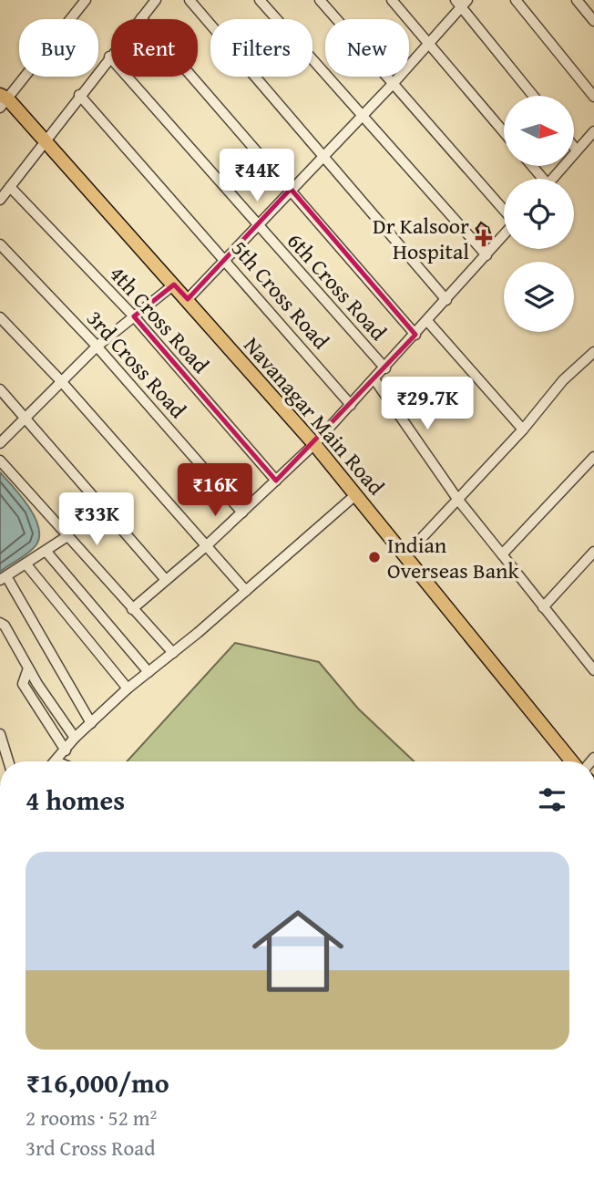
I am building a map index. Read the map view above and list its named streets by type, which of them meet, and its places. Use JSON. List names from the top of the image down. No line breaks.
{"streets":{"main road":["Navanagar Main Road"],"street":["6th Cross Road","5th Cross Road","4th Cross Road","3rd Cross Road"]},"places":{"health":["Dr Kalsoor Hospital"],"other":["Indian Overseas Bank"]},"north":"right","page":{"chip":["Buy","Rent","Filters","New"],"price":["₹44K","₹29.7K","₹16K","₹33K"],"heading":"4 homes","list":[{"name":"₹16,000/mo","note":"2 rooms · 52 m² · 3rd Cross Road"}]}}
